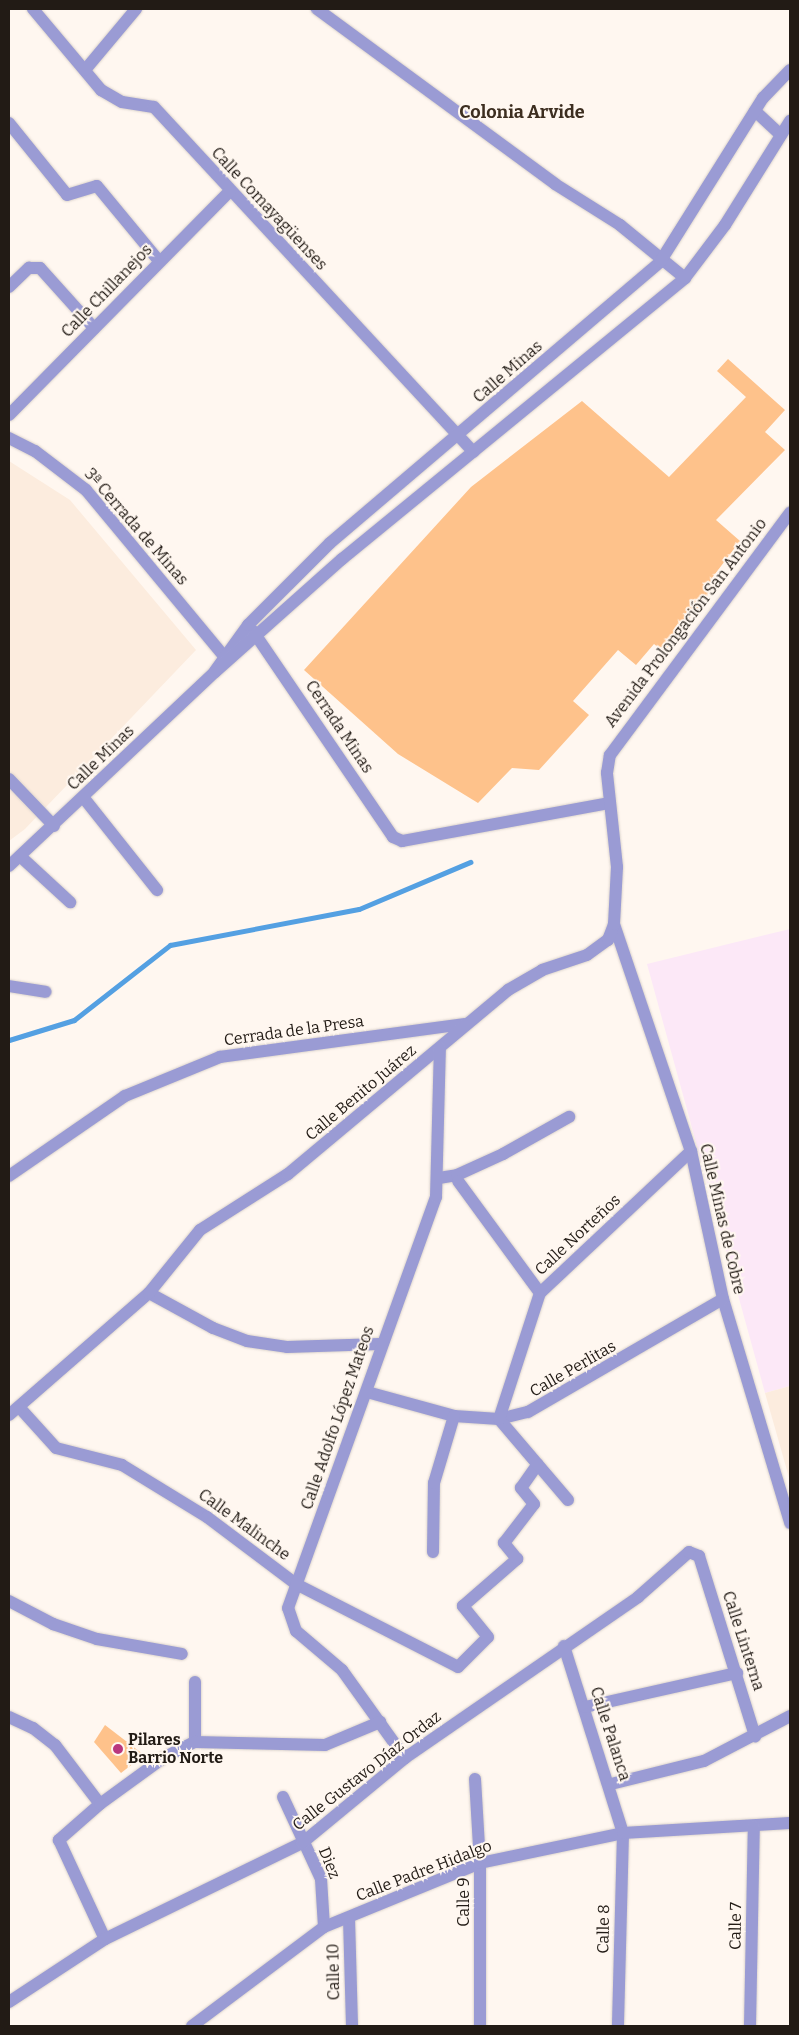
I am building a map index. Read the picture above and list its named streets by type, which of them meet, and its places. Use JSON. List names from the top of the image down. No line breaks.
{"streets":{"street":["Calle Comayagüenses","Calle Chillanejos","Calle Minas","3ª Cerrada de Minas","Avenida Prolongación San Antonio","Cerrada Minas","Cerrada de la Presa","Calle Benito Juárez","Calle Minas de Cobre","Calle Norteños","Calle Perlitas","Calle Adolfo López Mateos","Calle Malinche","Calle Linterna","Calle Palanca","Calle Gustavo Díaz Ordaz","Diez","Calle Padre Hidalgo","Calle 9","Calle 7","Calle 8","Calle 10"]},"crossings":[["Calle Comayagüenses","Calle Chillanejos"],["Calle Comayagüenses","Calle Minas"],["Calle Minas","3ª Cerrada de Minas"],["Calle Minas","Cerrada Minas"],["Avenida Prolongación San Antonio","Calle Benito Juárez"],["Cerrada Minas","Calle Benito Juárez"],["Cerrada de la Presa","Calle Benito Juárez"],["Calle Benito Juárez","Calle Minas de Cobre"],["Calle Benito Juárez","Calle Adolfo López Mateos"],["Calle Benito Juárez","Calle Malinche"],["Calle Minas de Cobre","Calle Norteños"],["Calle Minas de Cobre","Calle Perlitas"],["Calle Norteños","Calle Perlitas"],["Calle Perlitas","Calle Adolfo López Mateos"],["Calle Adolfo López Mateos","Calle Malinche"],["Calle Adolfo López Mateos","Calle Gustavo Díaz Ordaz"],["Calle Linterna","Calle Gustavo Díaz Ordaz"],["Calle Palanca","Calle Gustavo Díaz Ordaz"],["Calle Palanca","Calle Padre Hidalgo"],["Calle Palanca","Calle 8"],["Calle Gustavo Díaz Ordaz","Diez"],["Diez","Calle Padre Hidalgo"],["Calle Padre Hidalgo","Calle 9"],["Calle Padre Hidalgo","Calle 7"],["Calle Padre Hidalgo","Calle 8"],["Calle Padre Hidalgo","Calle 10"]],"districts":["Colonia Arvide"],"places":["Pilares Barrio Norte"]}
